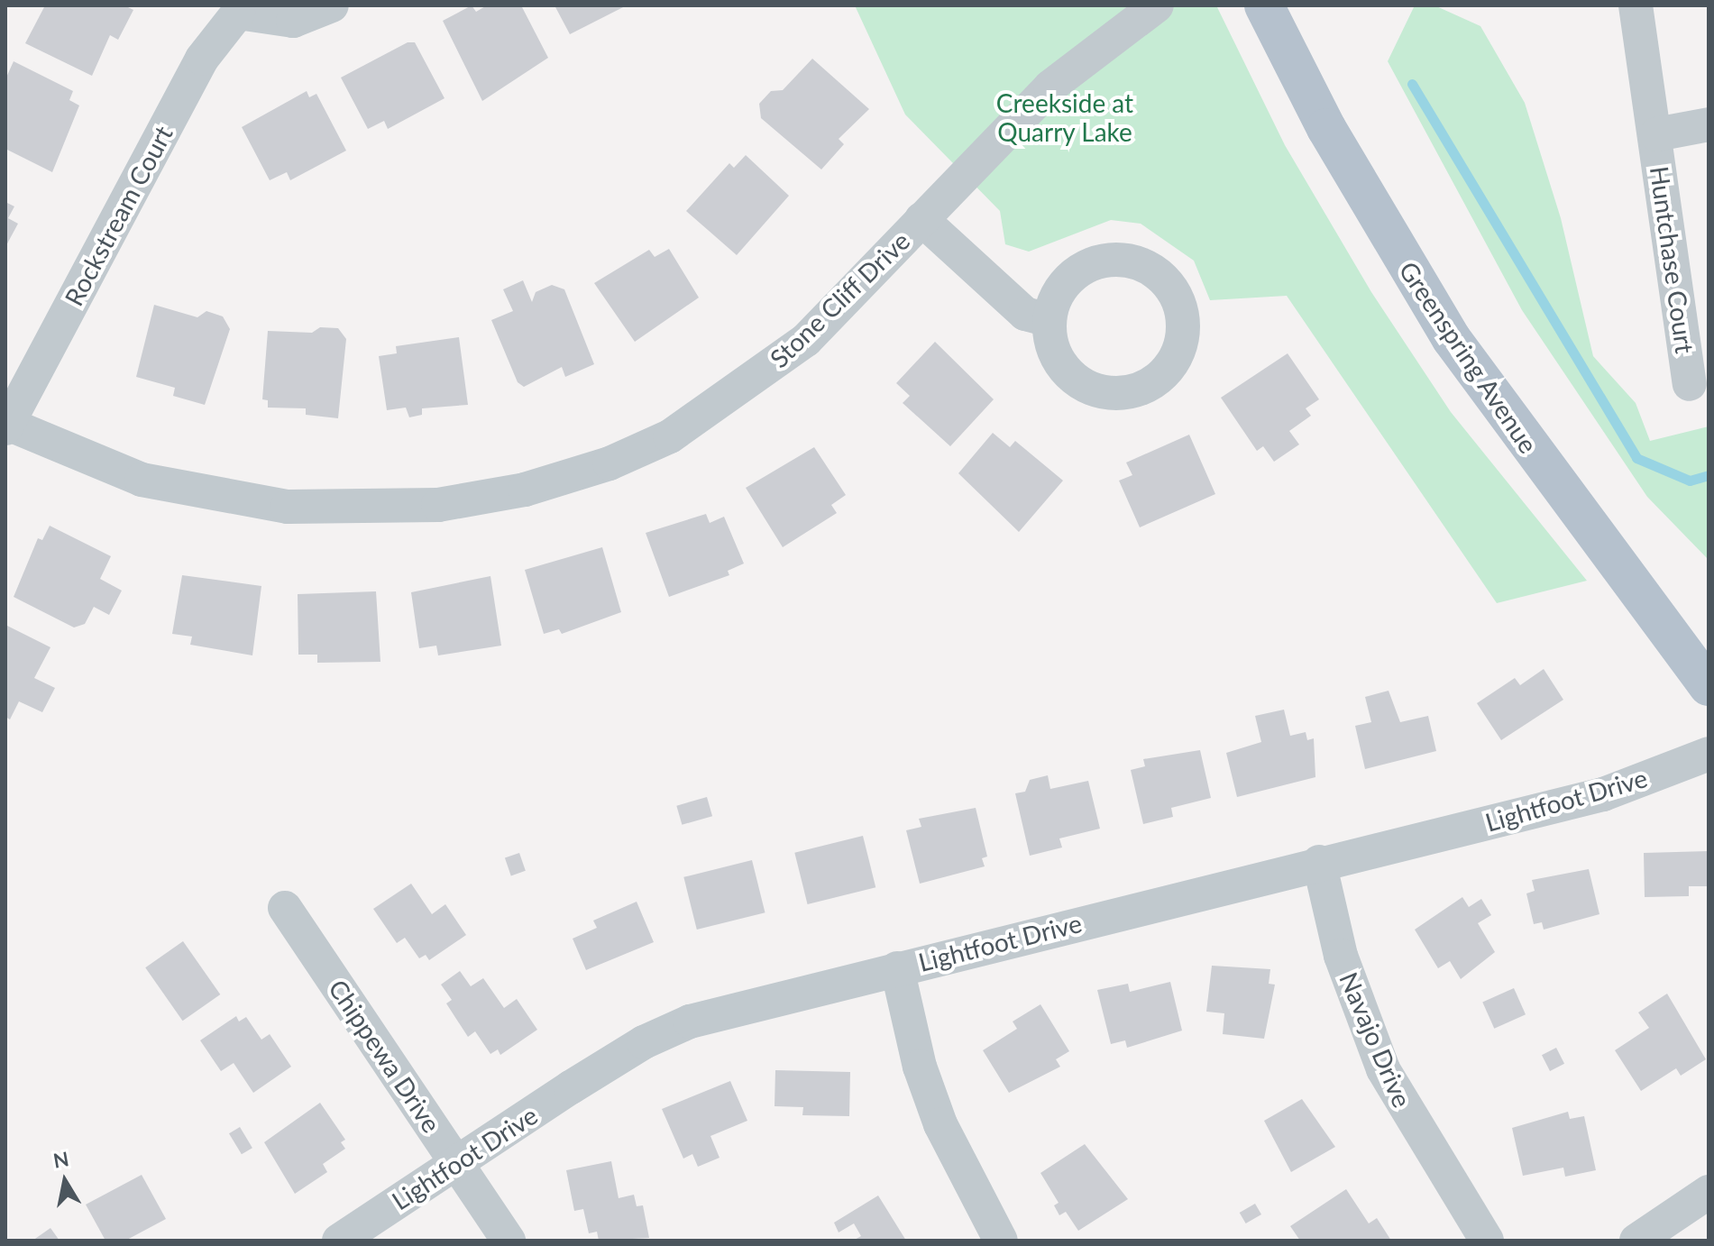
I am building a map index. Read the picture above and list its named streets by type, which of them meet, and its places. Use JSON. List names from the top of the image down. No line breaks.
{"streets":{"main road":["Greenspring Avenue"],"street":["Rockstream Court","Huntchase Court","Stone Cliff Drive","Lightfoot Drive","Navajo Drive","Chippewa Drive"]},"crossings":[["Rockstream Court","Stone Cliff Drive"],["Lightfoot Drive","Navajo Drive"],["Lightfoot Drive","Chippewa Drive"]],"parks":["Creekside at Quarry Lake"],"north":"top"}
